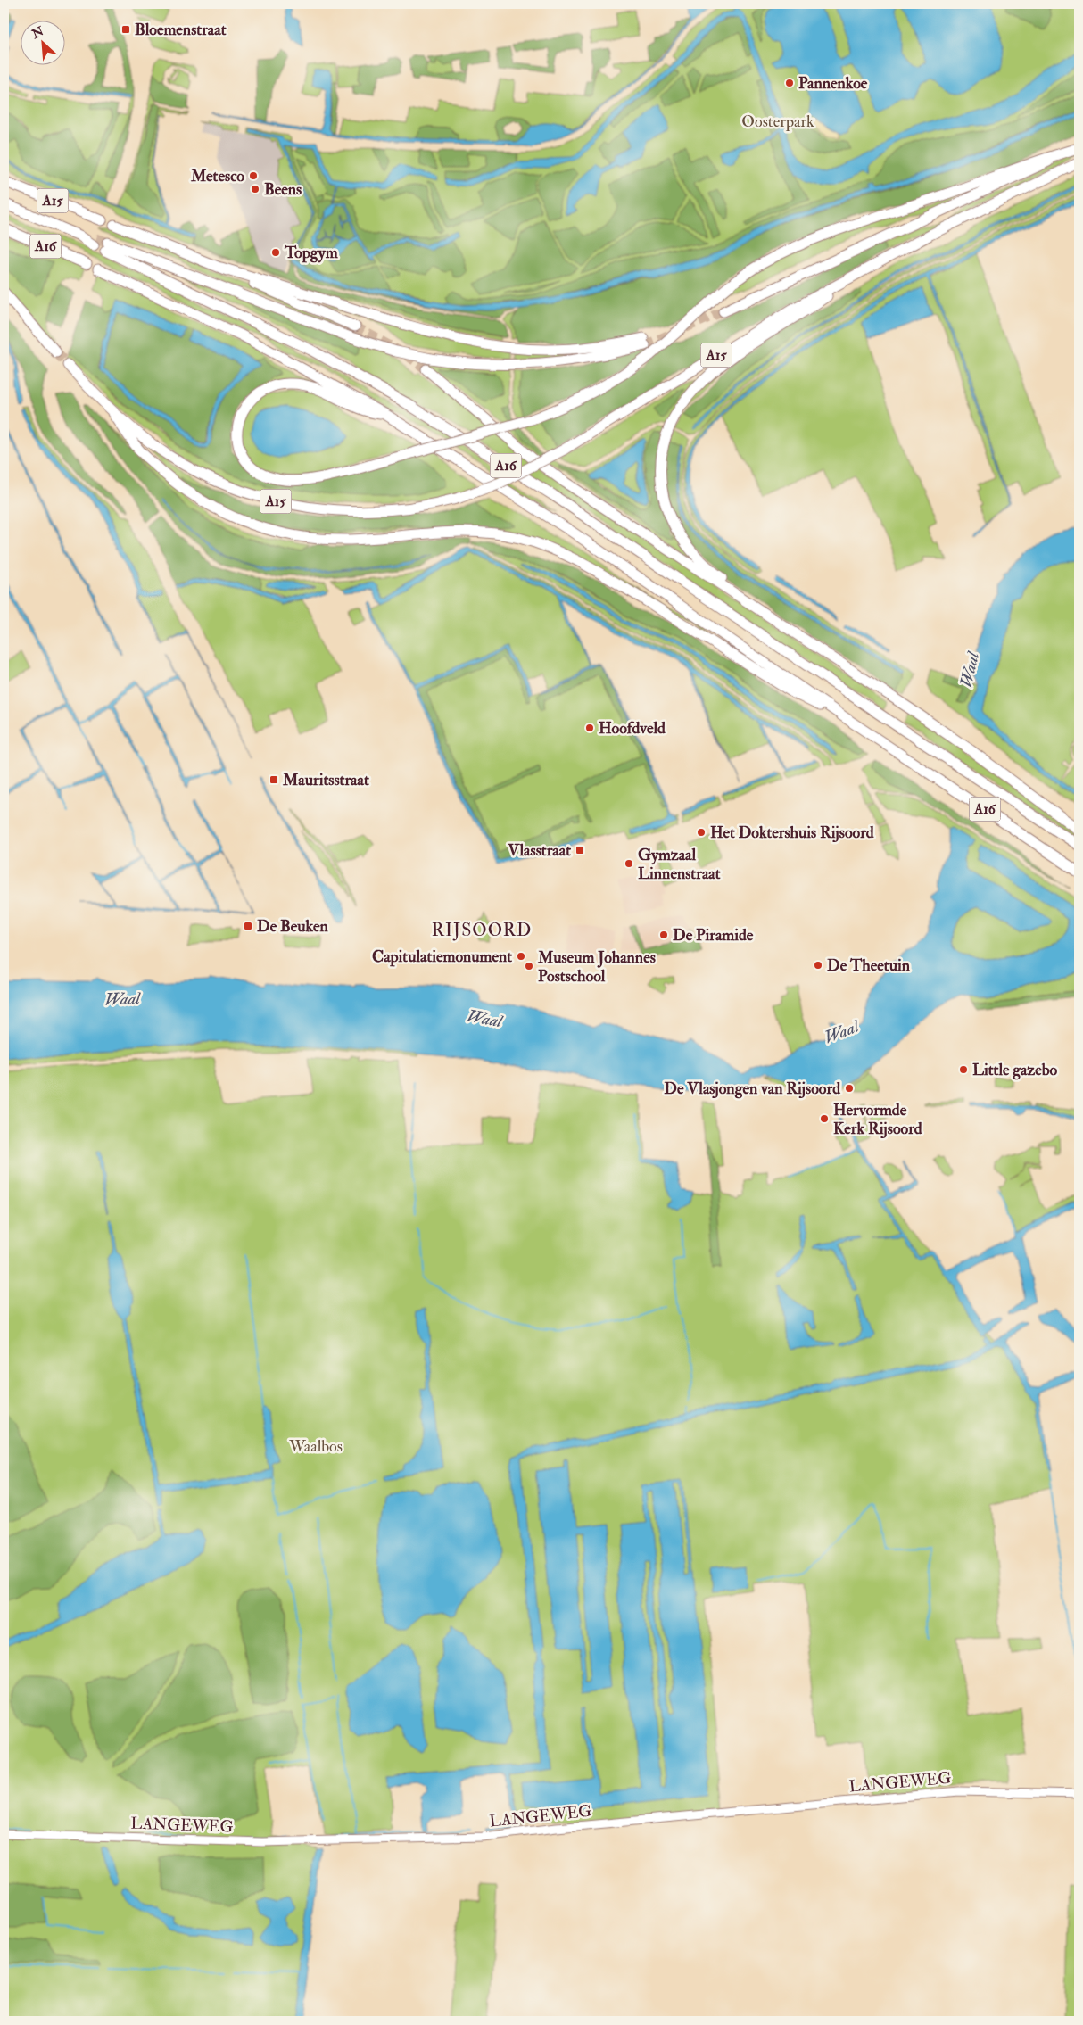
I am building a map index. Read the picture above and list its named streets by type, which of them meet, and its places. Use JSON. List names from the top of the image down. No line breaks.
{"streets":{"highway":["A15","A16"],"main road":["LANGEWEG"]},"crossings":[["A15","A16"]],"districts":["RIJSOORD"],"water":["Waal"],"parks":["Oosterpark","Waalbos"],"places":{"transit":["Bloemenstraat","Mauritsstraat","Vlasstraat","De Beuken"],"other":["Pannenkoe","Metesco","Beens","Topgym","Hoofdveld","Het Doktershuis Rijsoord","Gymzaal Linnenstraat","De Piramide","Capitulatiemonument","De Theetuin","Museum Johannes Postschool","Little gazebo","De Vlasjongen van Rijsoord","Hervormde Kerk Rijsoord"]},"north":"top left"}
